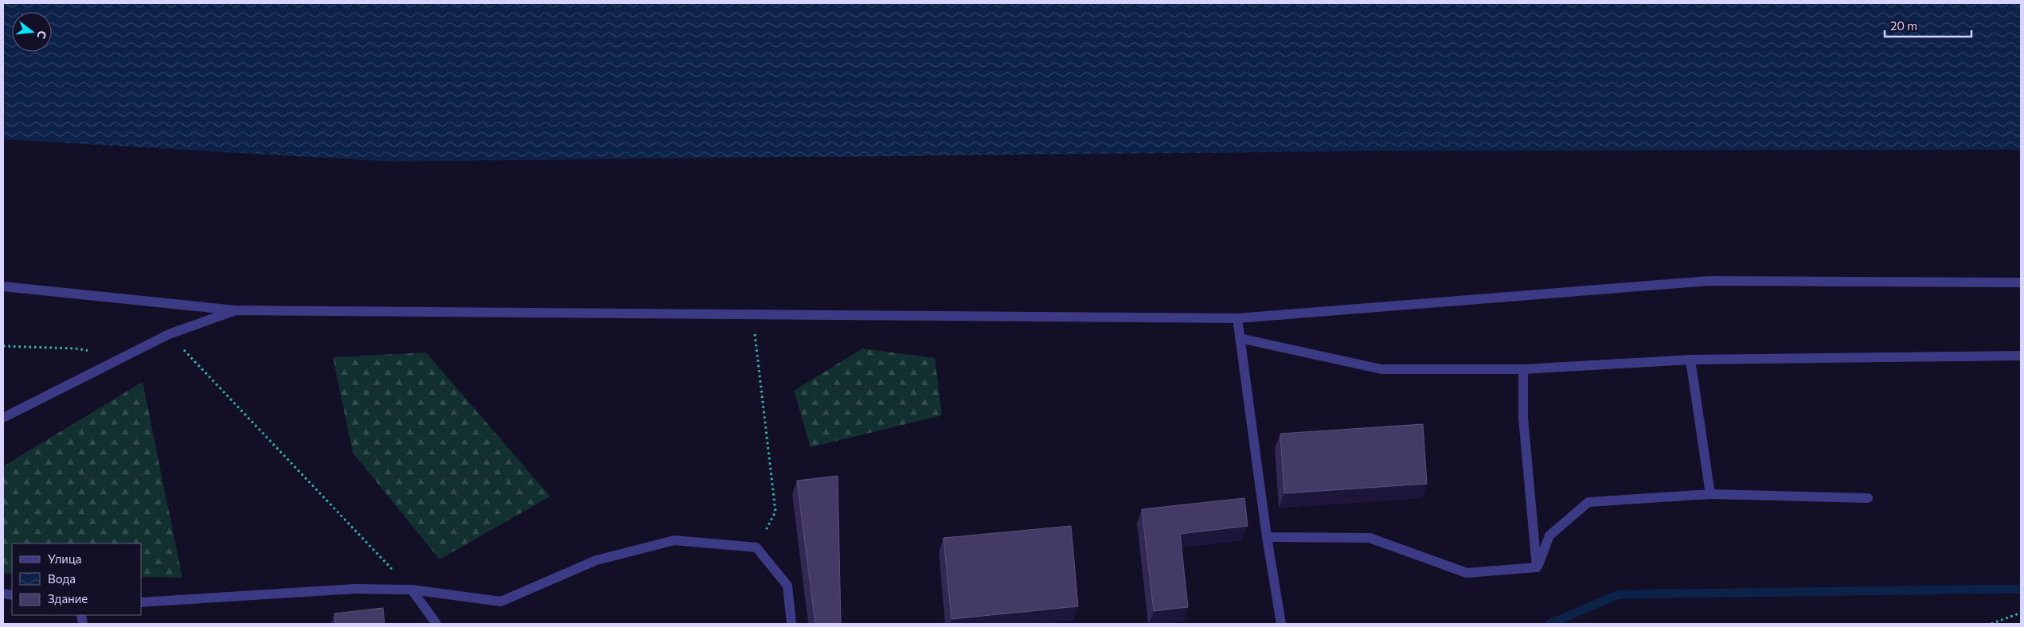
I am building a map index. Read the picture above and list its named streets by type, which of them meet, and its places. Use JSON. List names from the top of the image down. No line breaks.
{"legend":["Улица","Вода","Здание"],"scale_bar":"20 m","north":"right"}
